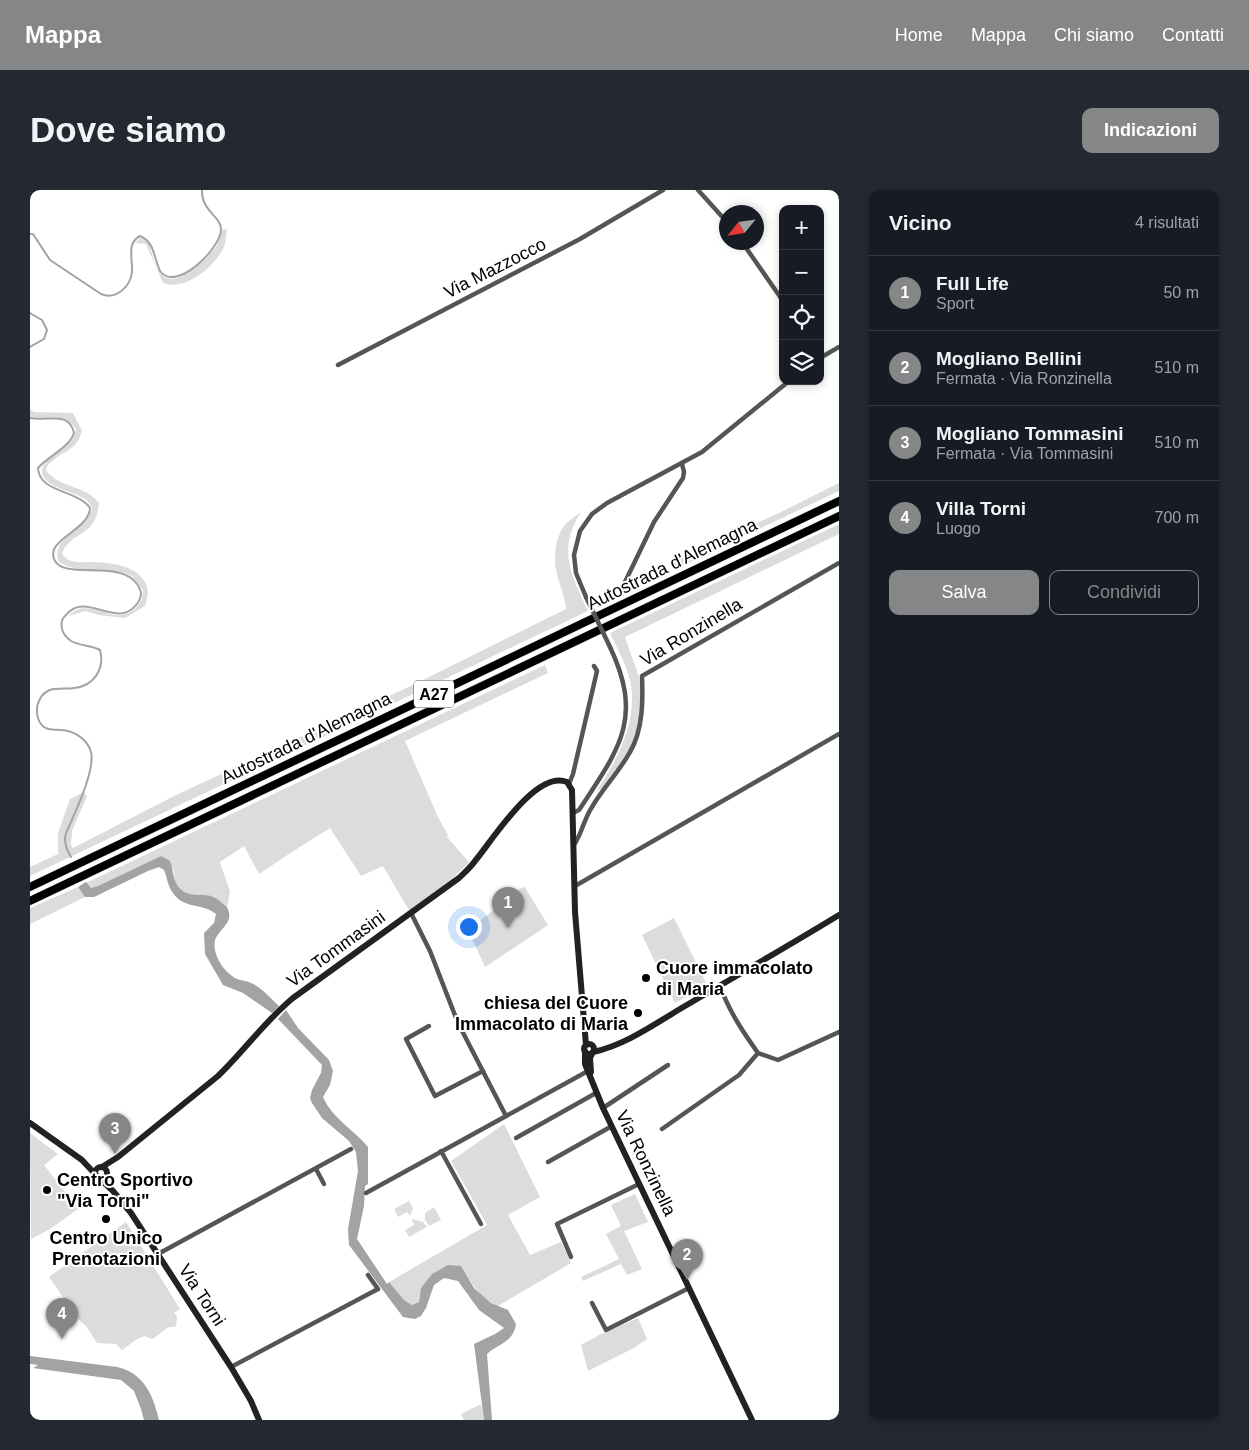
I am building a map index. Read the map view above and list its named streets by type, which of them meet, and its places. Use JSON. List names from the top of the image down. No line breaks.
{"streets":{"highway":["Autostrada d'Alemagna","A27"],"street":["Via Mazzocco","Via Ronzinella","Via Tommasini","Via Torni"]},"crossings":[["Via Ronzinella","Via Tommasini"],["Via Tommasini","Via Torni"]],"places":["Cuore immacolato di Maria","chiesa del Cuore Immacolato di Maria","Centro Sportivo \"Via Torni\"","Centro Unico Prenotazioni"],"north":"bottom left","page":{"header":"Mappa","nav":["Home","Mappa","Chi siamo","Contatti"],"buttons":["Indicazioni",["Salva","Condividi"]],"title":"Dove siamo","heading":["Vicino","4 risultati"],"map_buttons":["+","−"],"list":[{"mark":"1","name":"Full Life","note":"Sport","value":"50 m"},{"mark":"2","name":"Mogliano Bellini","note":"Fermata · Via Ronzinella","value":"510 m"},{"mark":"3","name":"Mogliano Tommasini","note":"Fermata · Via Tommasini","value":"510 m"},{"mark":"4","name":"Villa Torni","note":"Luogo","value":"700 m"}],"pins":["1","3","2","4"]}}
